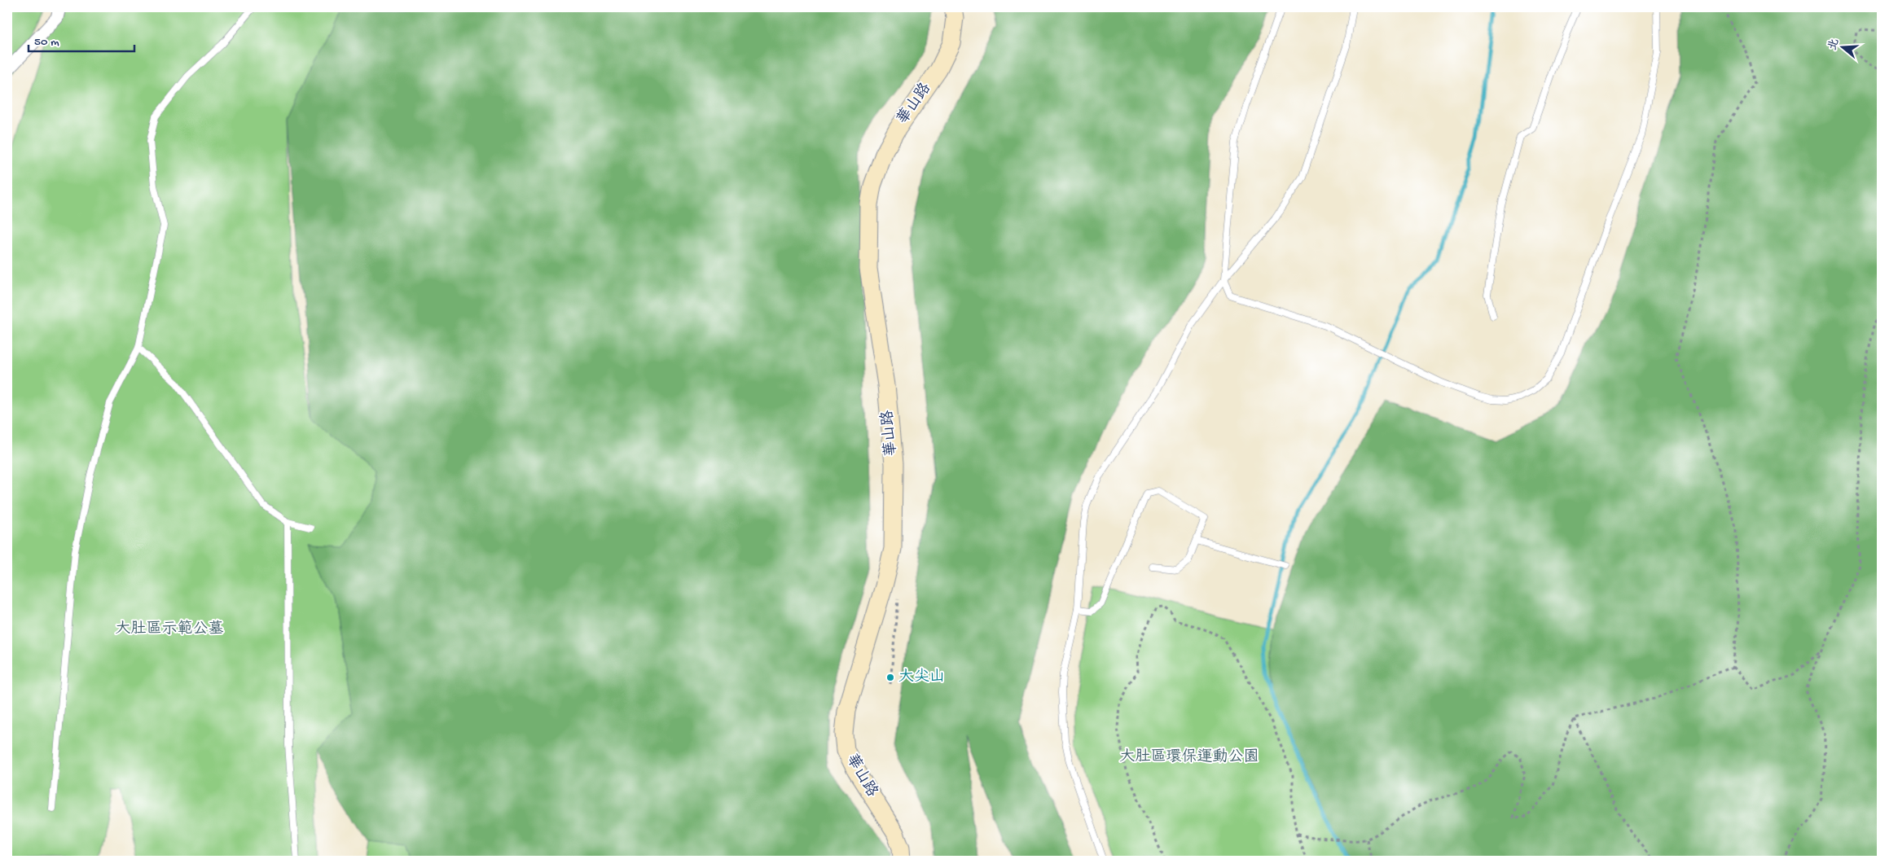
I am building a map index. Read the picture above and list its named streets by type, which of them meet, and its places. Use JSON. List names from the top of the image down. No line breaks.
{"streets":{"street":["華山路"]},"parks":["大肚區示範公墓","大肚區環保運動公園"],"places":["大尖山"],"scale_bar":"50 m","north":"left"}
